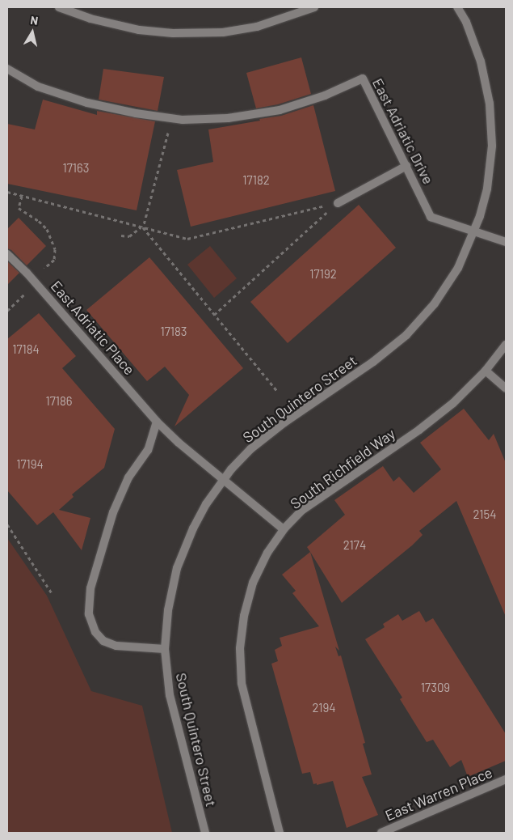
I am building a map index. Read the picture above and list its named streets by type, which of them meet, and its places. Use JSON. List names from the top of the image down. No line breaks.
{"streets":{"street":["East Adriatic Drive","East Adriatic Place","South Quintero Street","South Richfield Way","East Warren Place"]},"crossings":[["East Adriatic Drive","South Quintero Street"],["East Adriatic Place","South Quintero Street"],["East Adriatic Place","South Richfield Way"]],"house_numbers":["17163","17182","17192","17183","17184","17186","17194","2154","2174","17309","2194"],"north":"top"}
